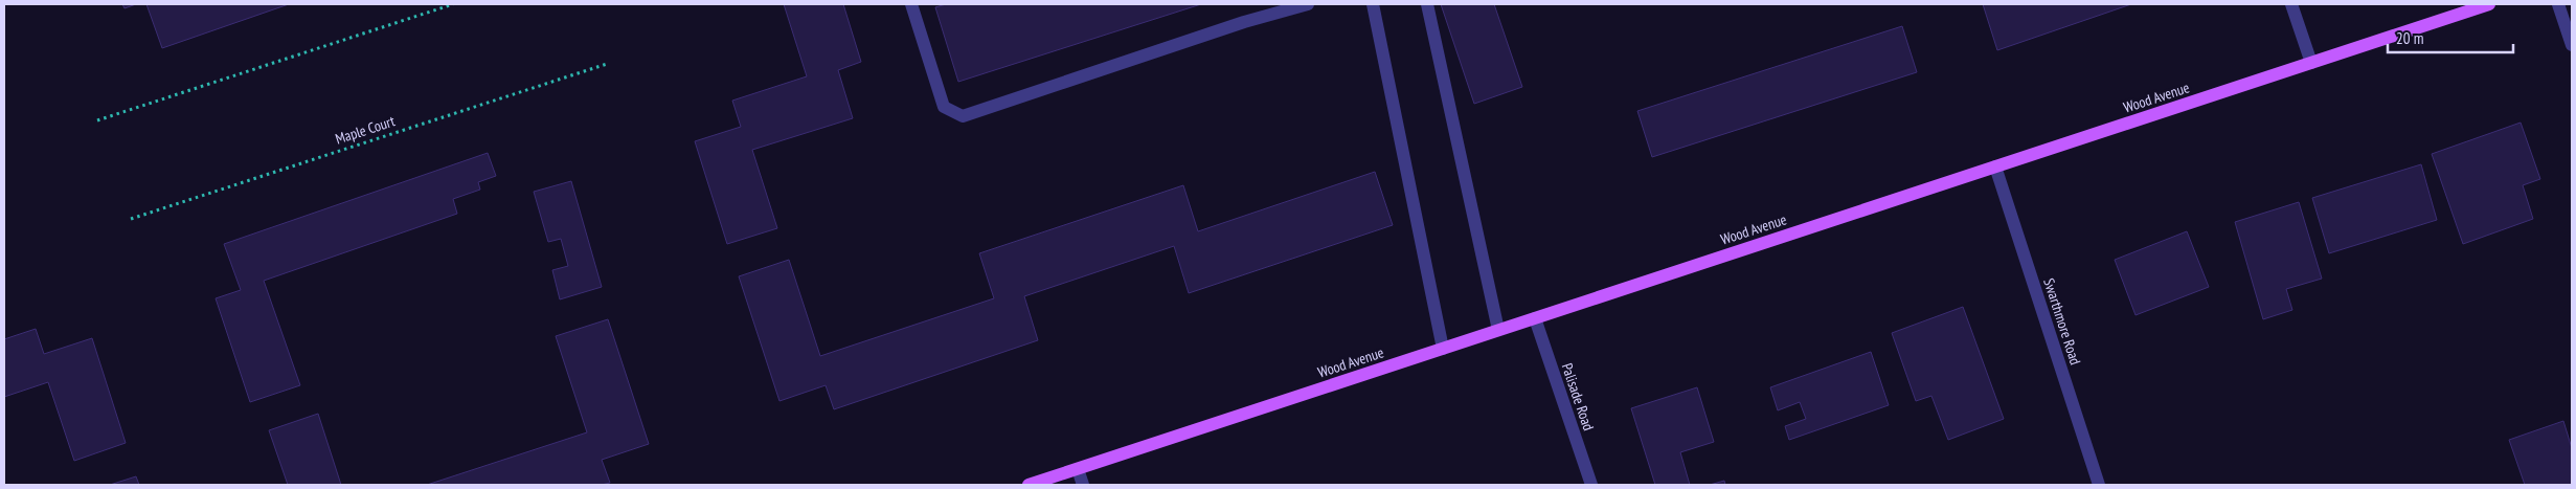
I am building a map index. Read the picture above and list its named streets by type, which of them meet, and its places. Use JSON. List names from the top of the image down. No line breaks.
{"streets":{"main road":["Wood Avenue"],"street":["Swarthmore Road","Palisade Road"],"path":["Maple Court"]},"crossings":[["Wood Avenue","Swarthmore Road"],["Wood Avenue","Palisade Road"]],"scale_bar":"20 m"}
